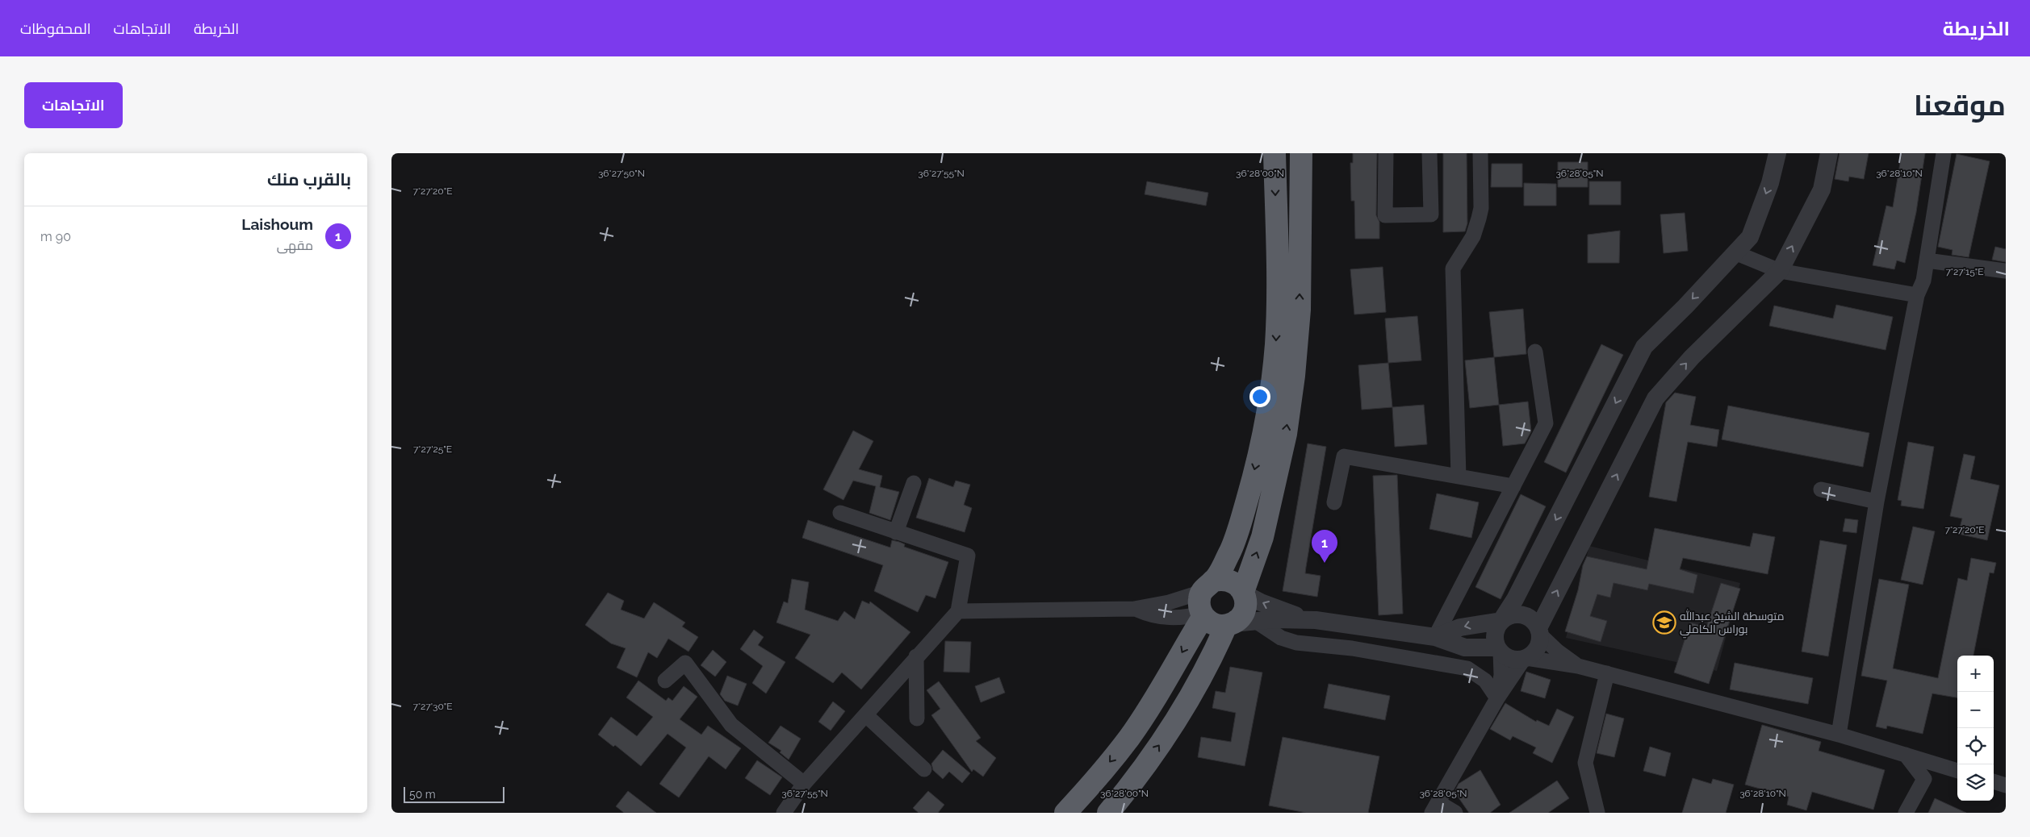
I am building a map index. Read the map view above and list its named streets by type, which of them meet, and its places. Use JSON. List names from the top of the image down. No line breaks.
{"places":{"school or university":["متوسطة الشيخ عبدالله بوراس الكاملي"]},"scale_bar":"50 m","page":{"header":"الخريطة","nav":["الخريطة","الاتجاهات","المحفوظات"],"title":"موقعنا","buttons":"الاتجاهات","heading":"بالقرب منك","list":[{"mark":"1","name":"Laishoum","note":"مقهى","value":"90 m"}],"pins":"1","map_buttons":["+","−"],"scale":"50 m"},"coordinates":["36°27'50\"N","36°27'55\"N","36°28'00\"N","36°28'05\"N","36°28'10\"N","7°27'20\"E","7°27'15\"E","7°27'25\"E","7°27'30\"E"]}
